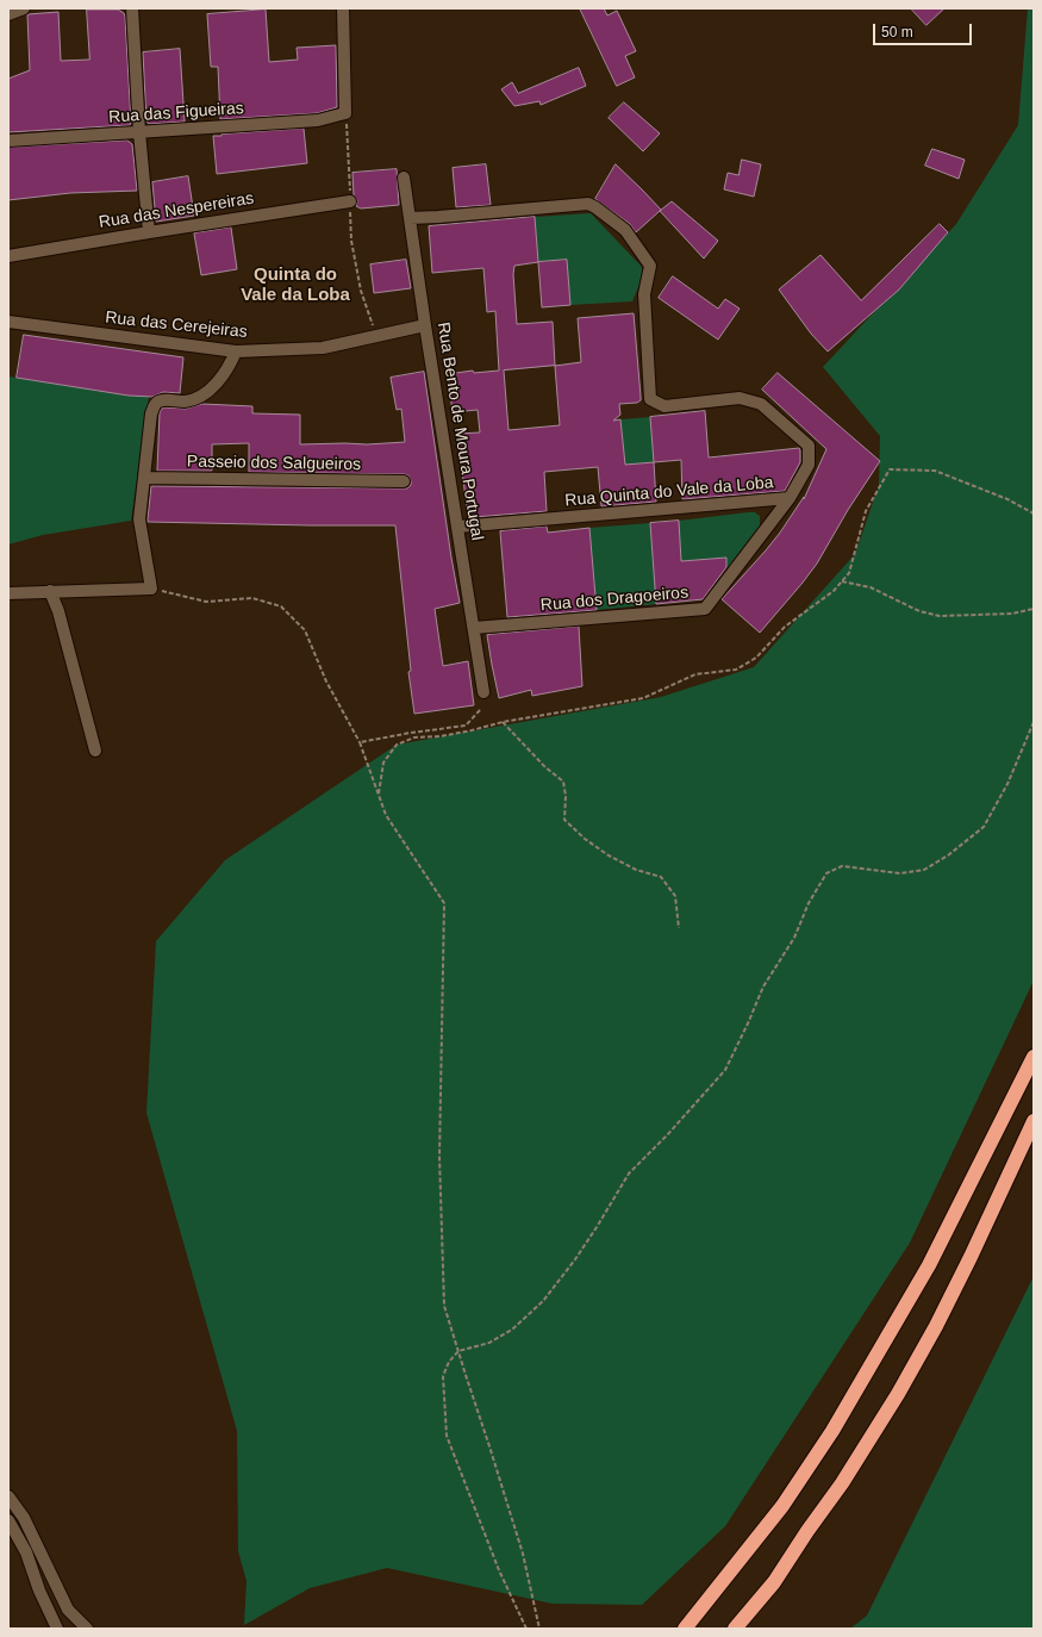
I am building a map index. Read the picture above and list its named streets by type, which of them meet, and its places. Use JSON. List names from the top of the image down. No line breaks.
{"streets":{"street":["Rua das Figueiras","Rua das Nespereiras","Rua das Cerejeiras","Rua Bento de Moura Portugal","Passeio dos Salgueiros","Rua Quinta do Vale da Loba","Rua dos Dragoeiros"]},"crossings":[["Rua das Cerejeiras","Rua Bento de Moura Portugal"],["Rua Bento de Moura Portugal","Rua Quinta do Vale da Loba"],["Rua Bento de Moura Portugal","Rua dos Dragoeiros"],["Rua Quinta do Vale da Loba","Rua dos Dragoeiros"]],"districts":["Quinta do Vale da Loba"],"scale_bar":"50 m"}
